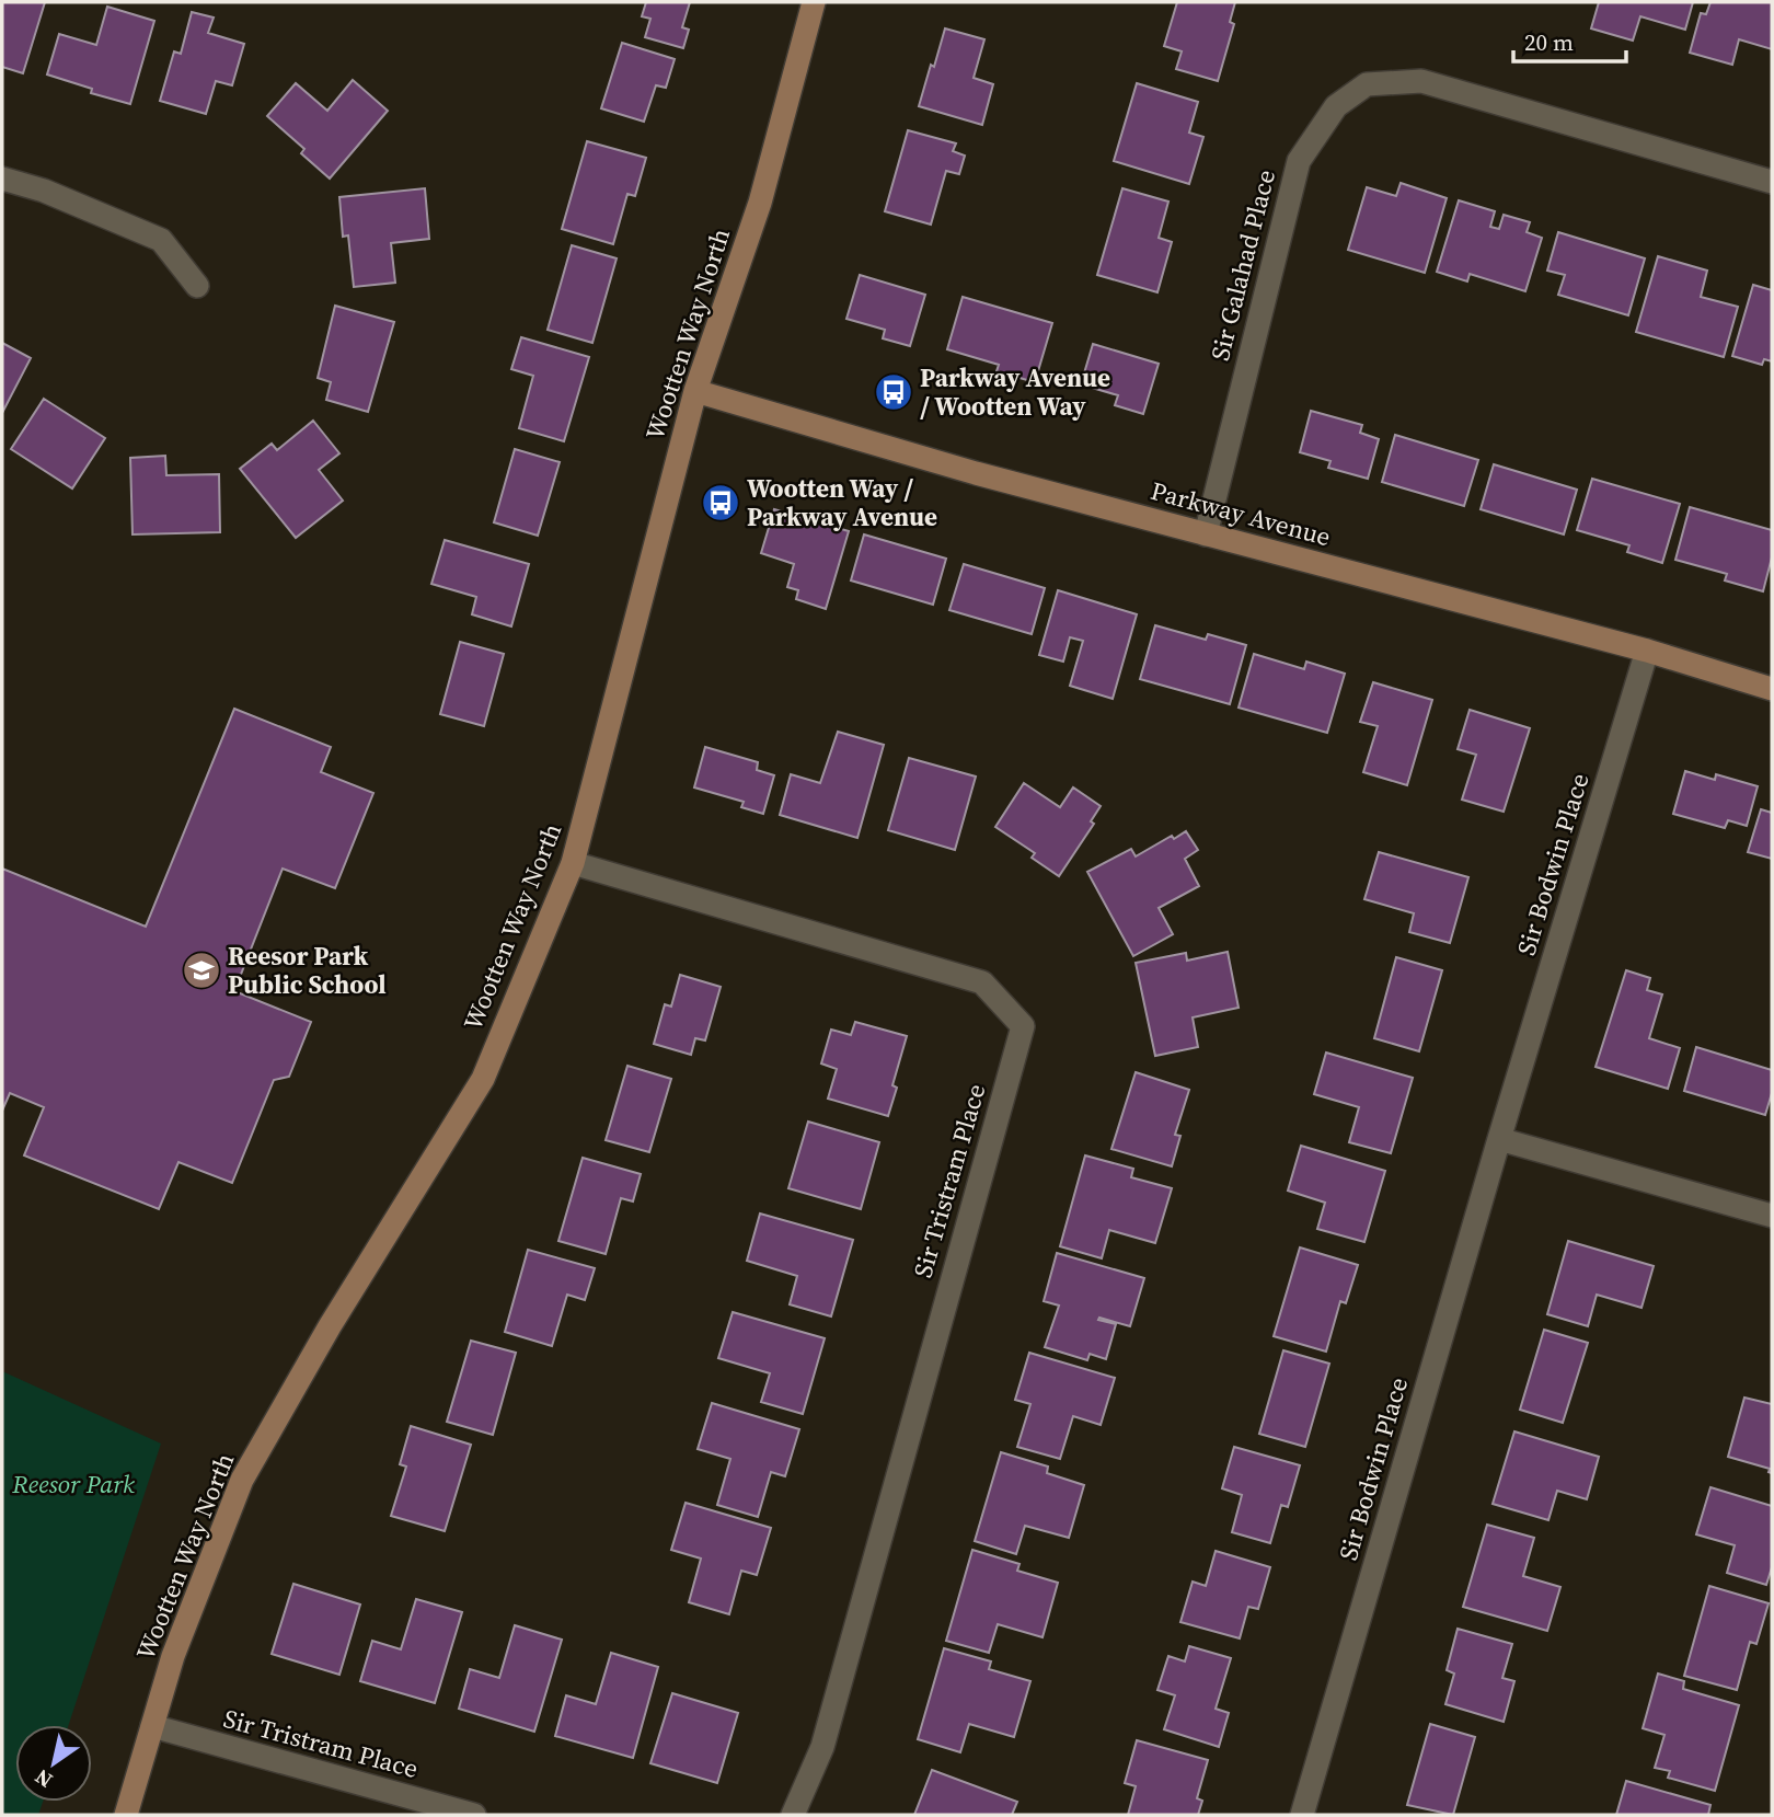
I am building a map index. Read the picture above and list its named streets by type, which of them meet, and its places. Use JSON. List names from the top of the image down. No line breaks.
{"streets":{"street":["Sir Galahad Place","Wootten Way North","Parkway Avenue","Sir Bodwin Place","Sir Tristram Place"]},"crossings":[["Sir Galahad Place","Parkway Avenue"],["Wootten Way North","Parkway Avenue"],["Wootten Way North","Sir Tristram Place"],["Parkway Avenue","Sir Bodwin Place"]],"parks":["Reesor Park"],"places":{"bus stop":["Parkway Avenue / Wootten Way","Wootten Way / Parkway Avenue"],"school or university":["Reesor Park Public School"]},"scale_bar":"20 m","north":"bottom left"}
